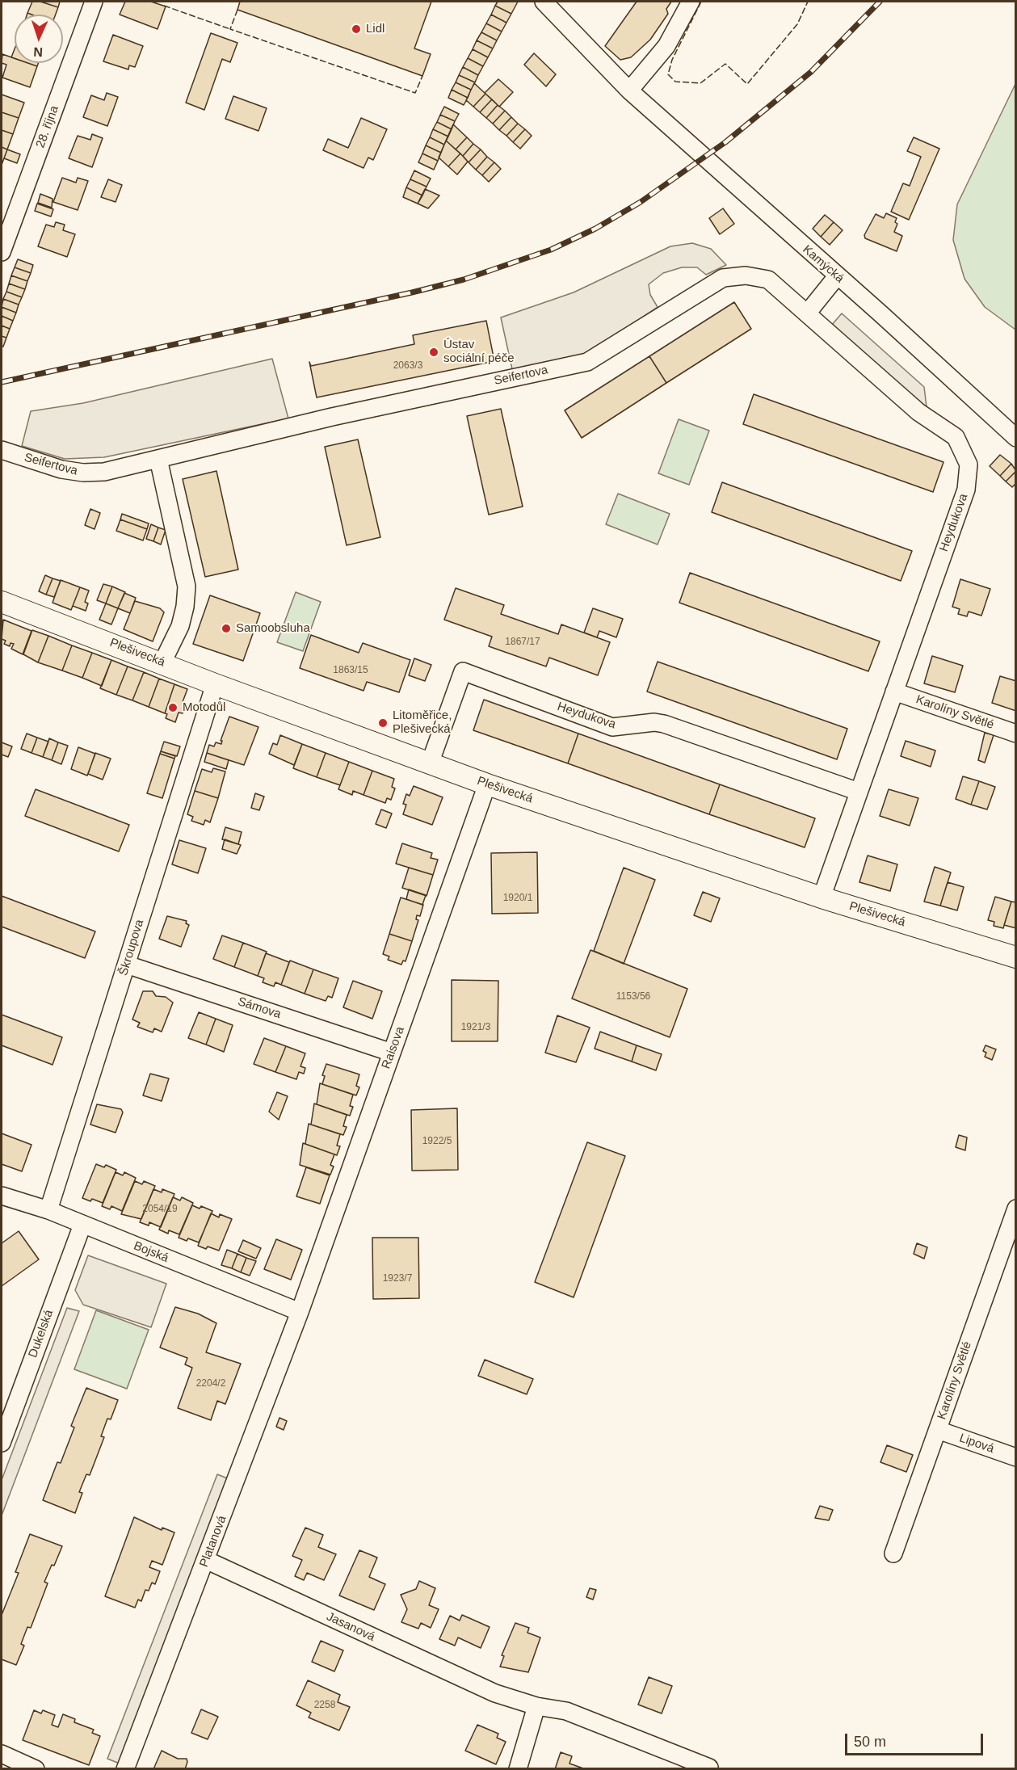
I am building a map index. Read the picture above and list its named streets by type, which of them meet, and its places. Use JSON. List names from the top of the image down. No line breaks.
{"streets":{"street":["28. října","Kamýcká","Seifertova","Heydukova","Plešivecká","Karolíny Světlé","Škroupova","Sámova","Raisova","Bojská","Dukelská","Lipová","Platanová","Jasanová"]},"crossings":[["Seifertova","Heydukova"],["Heydukova","Plešivecká"],["Heydukova","Karolíny Světlé"],["Plešivecká","Škroupova"],["Plešivecká","Raisova"],["Karolíny Světlé","Lipová"],["Škroupova","Sámova"],["Škroupova","Bojská"],["Sámova","Raisova"],["Raisova","Bojská"],["Raisova","Platanová"],["Bojská","Dukelská"],["Bojská","Platanová"],["Platanová","Jasanová"]],"places":["Lidl","Ústav sociální péče","Samoobsluha","Motodůl","Litoměřice, Plešivecká"],"house_numbers":["2063/3","1867/17","1863/15","1920/1","1153/56","1921/3","1922/5","2054/19","1923/7","2204/2","2258"],"scale_bar":"50 m","north":"bottom"}
